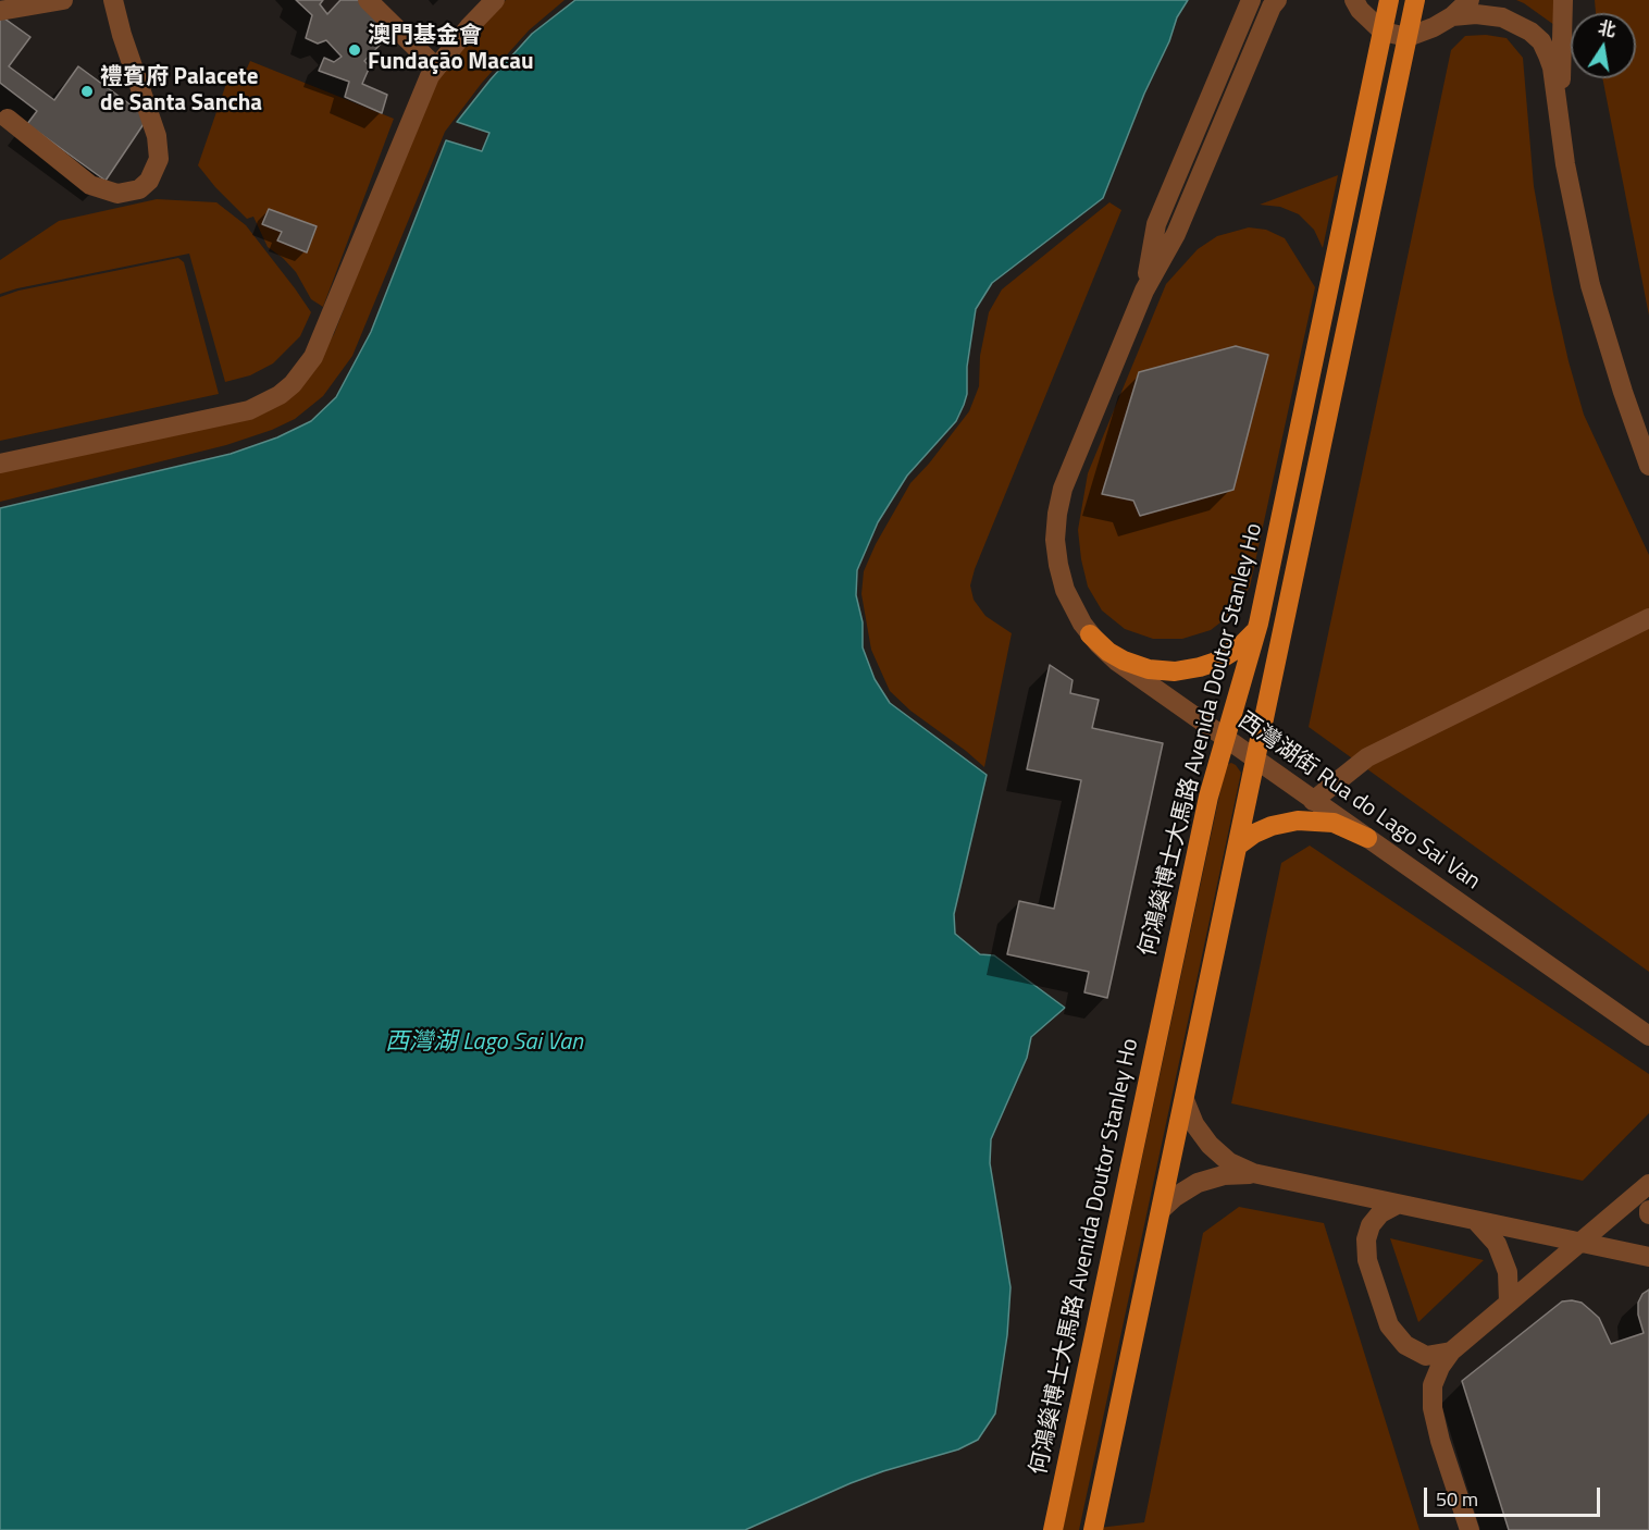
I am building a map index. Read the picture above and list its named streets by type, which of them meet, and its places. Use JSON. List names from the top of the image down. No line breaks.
{"streets":{"main road":["何鴻燊博士大馬路 Avenida Doutor Stanley Ho"],"street":["西灣湖街 Rua do Lago Sai Van"]},"crossings":[["何鴻燊博士大馬路 Avenida Doutor Stanley Ho","西灣湖街 Rua do Lago Sai Van"]],"water":["西灣湖 Lago Sai Van"],"places":["澳門基金會 Fundação Macau","禮賓府 Palacete de Santa Sancha"],"scale_bar":"50 m","north":"top"}
